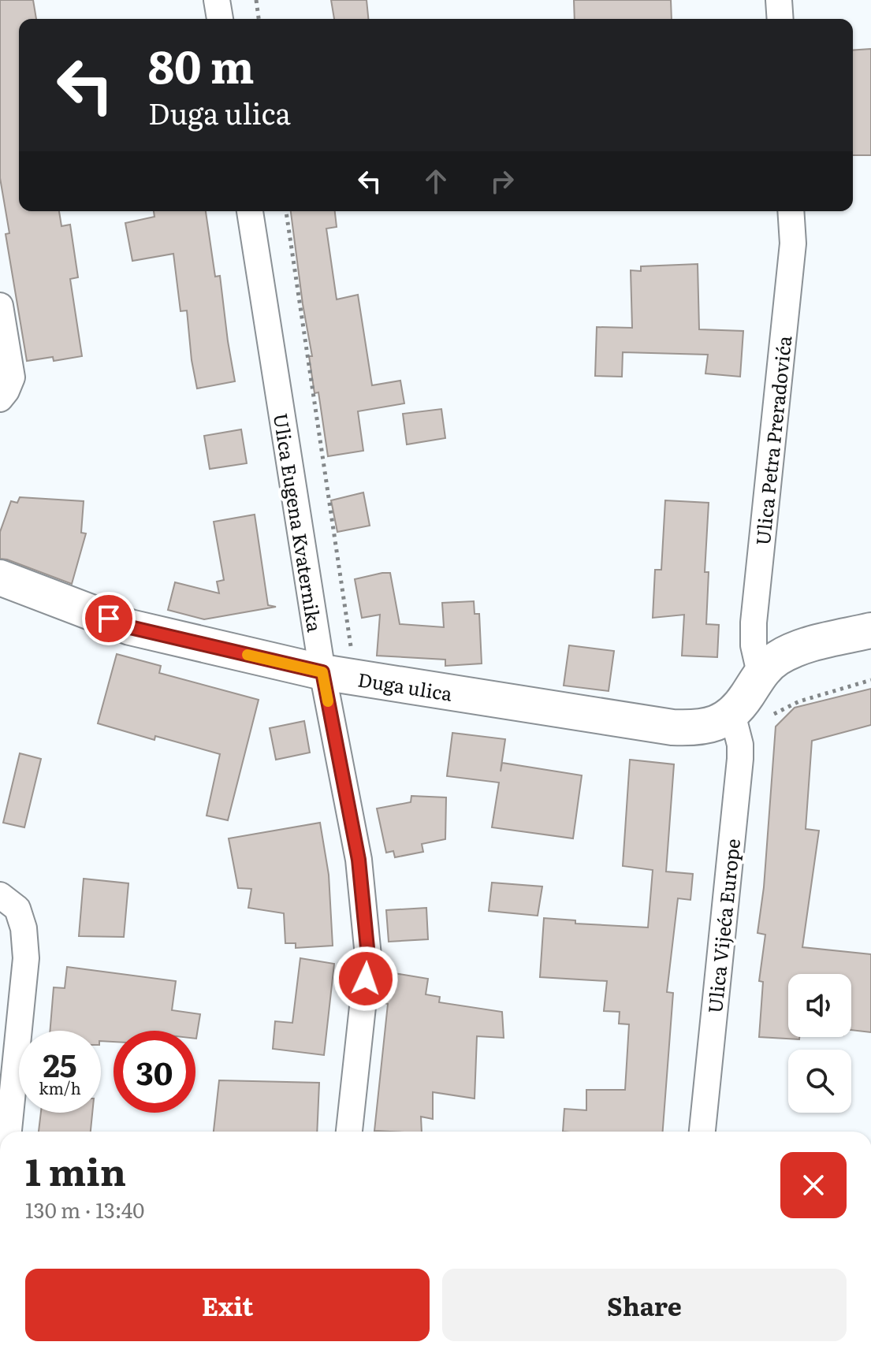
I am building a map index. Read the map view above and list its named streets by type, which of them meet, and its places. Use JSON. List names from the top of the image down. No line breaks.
{"streets":{"main road":["Duga ulica"],"street":["Ulica Petra Preradovića","Ulica Eugena Kvaternika","Ulica Vijeća Europe"]},"crossings":[["Ulica Petra Preradovića","Duga ulica"],["Ulica Eugena Kvaternika","Duga ulica"],["Duga ulica","Ulica Vijeća Europe"]],"page":{"turn":["80 m","Duga ulica"],"speed":"25 km/h","limit":"30","heading":["1 min","130 m · 13:40"],"buttons":["Exit","Share"]}}
